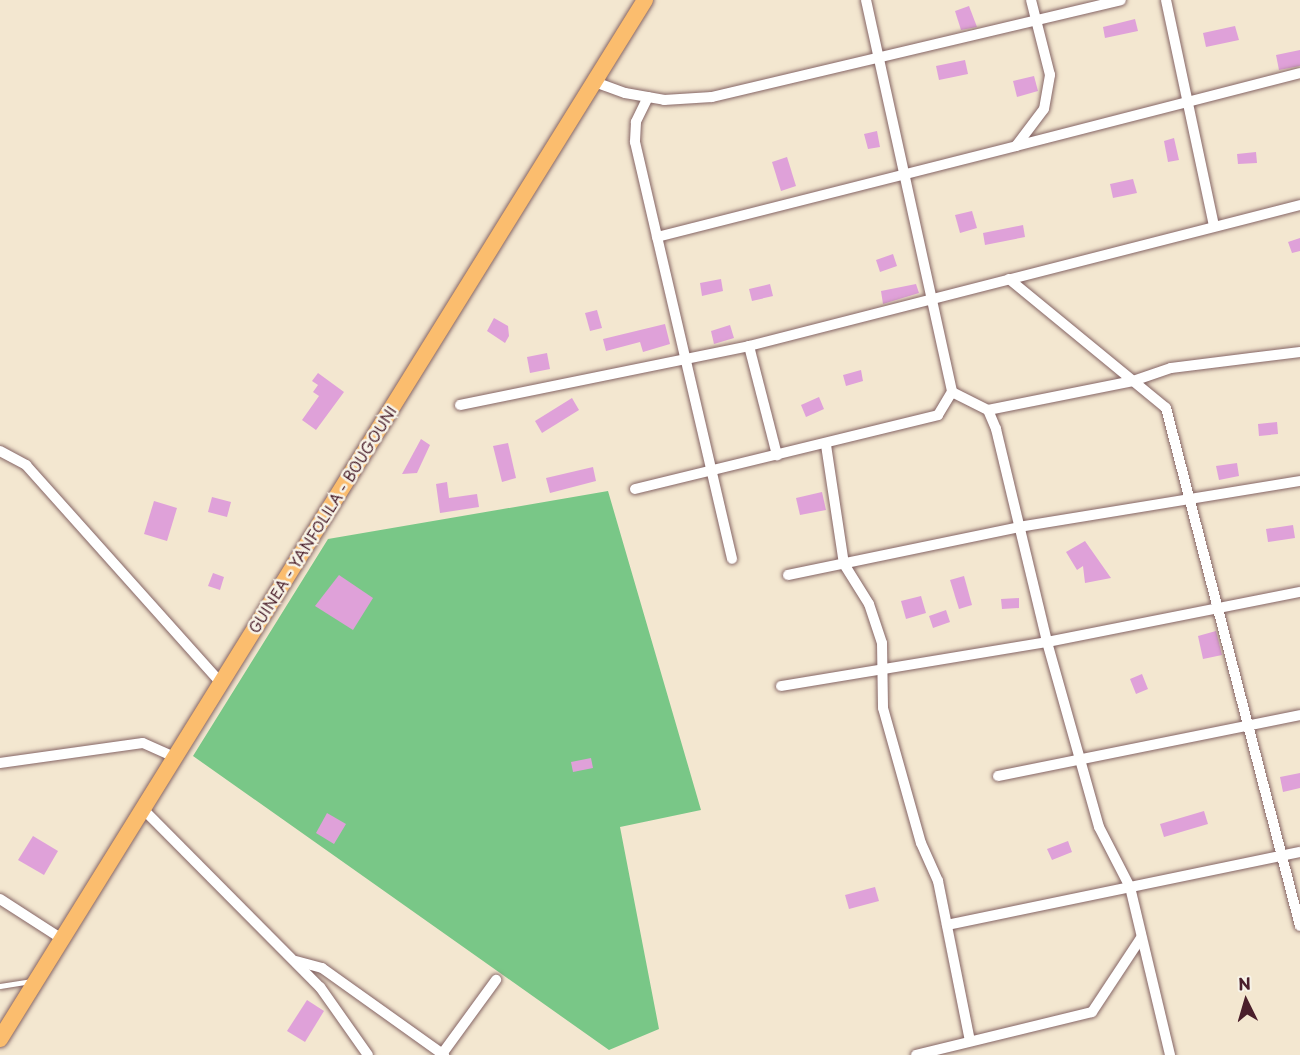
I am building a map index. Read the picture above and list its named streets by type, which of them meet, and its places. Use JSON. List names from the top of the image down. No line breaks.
{"streets":{"main road":["GUINEA - YANFOLILA - BOUGOUNI"]},"north":"top"}
